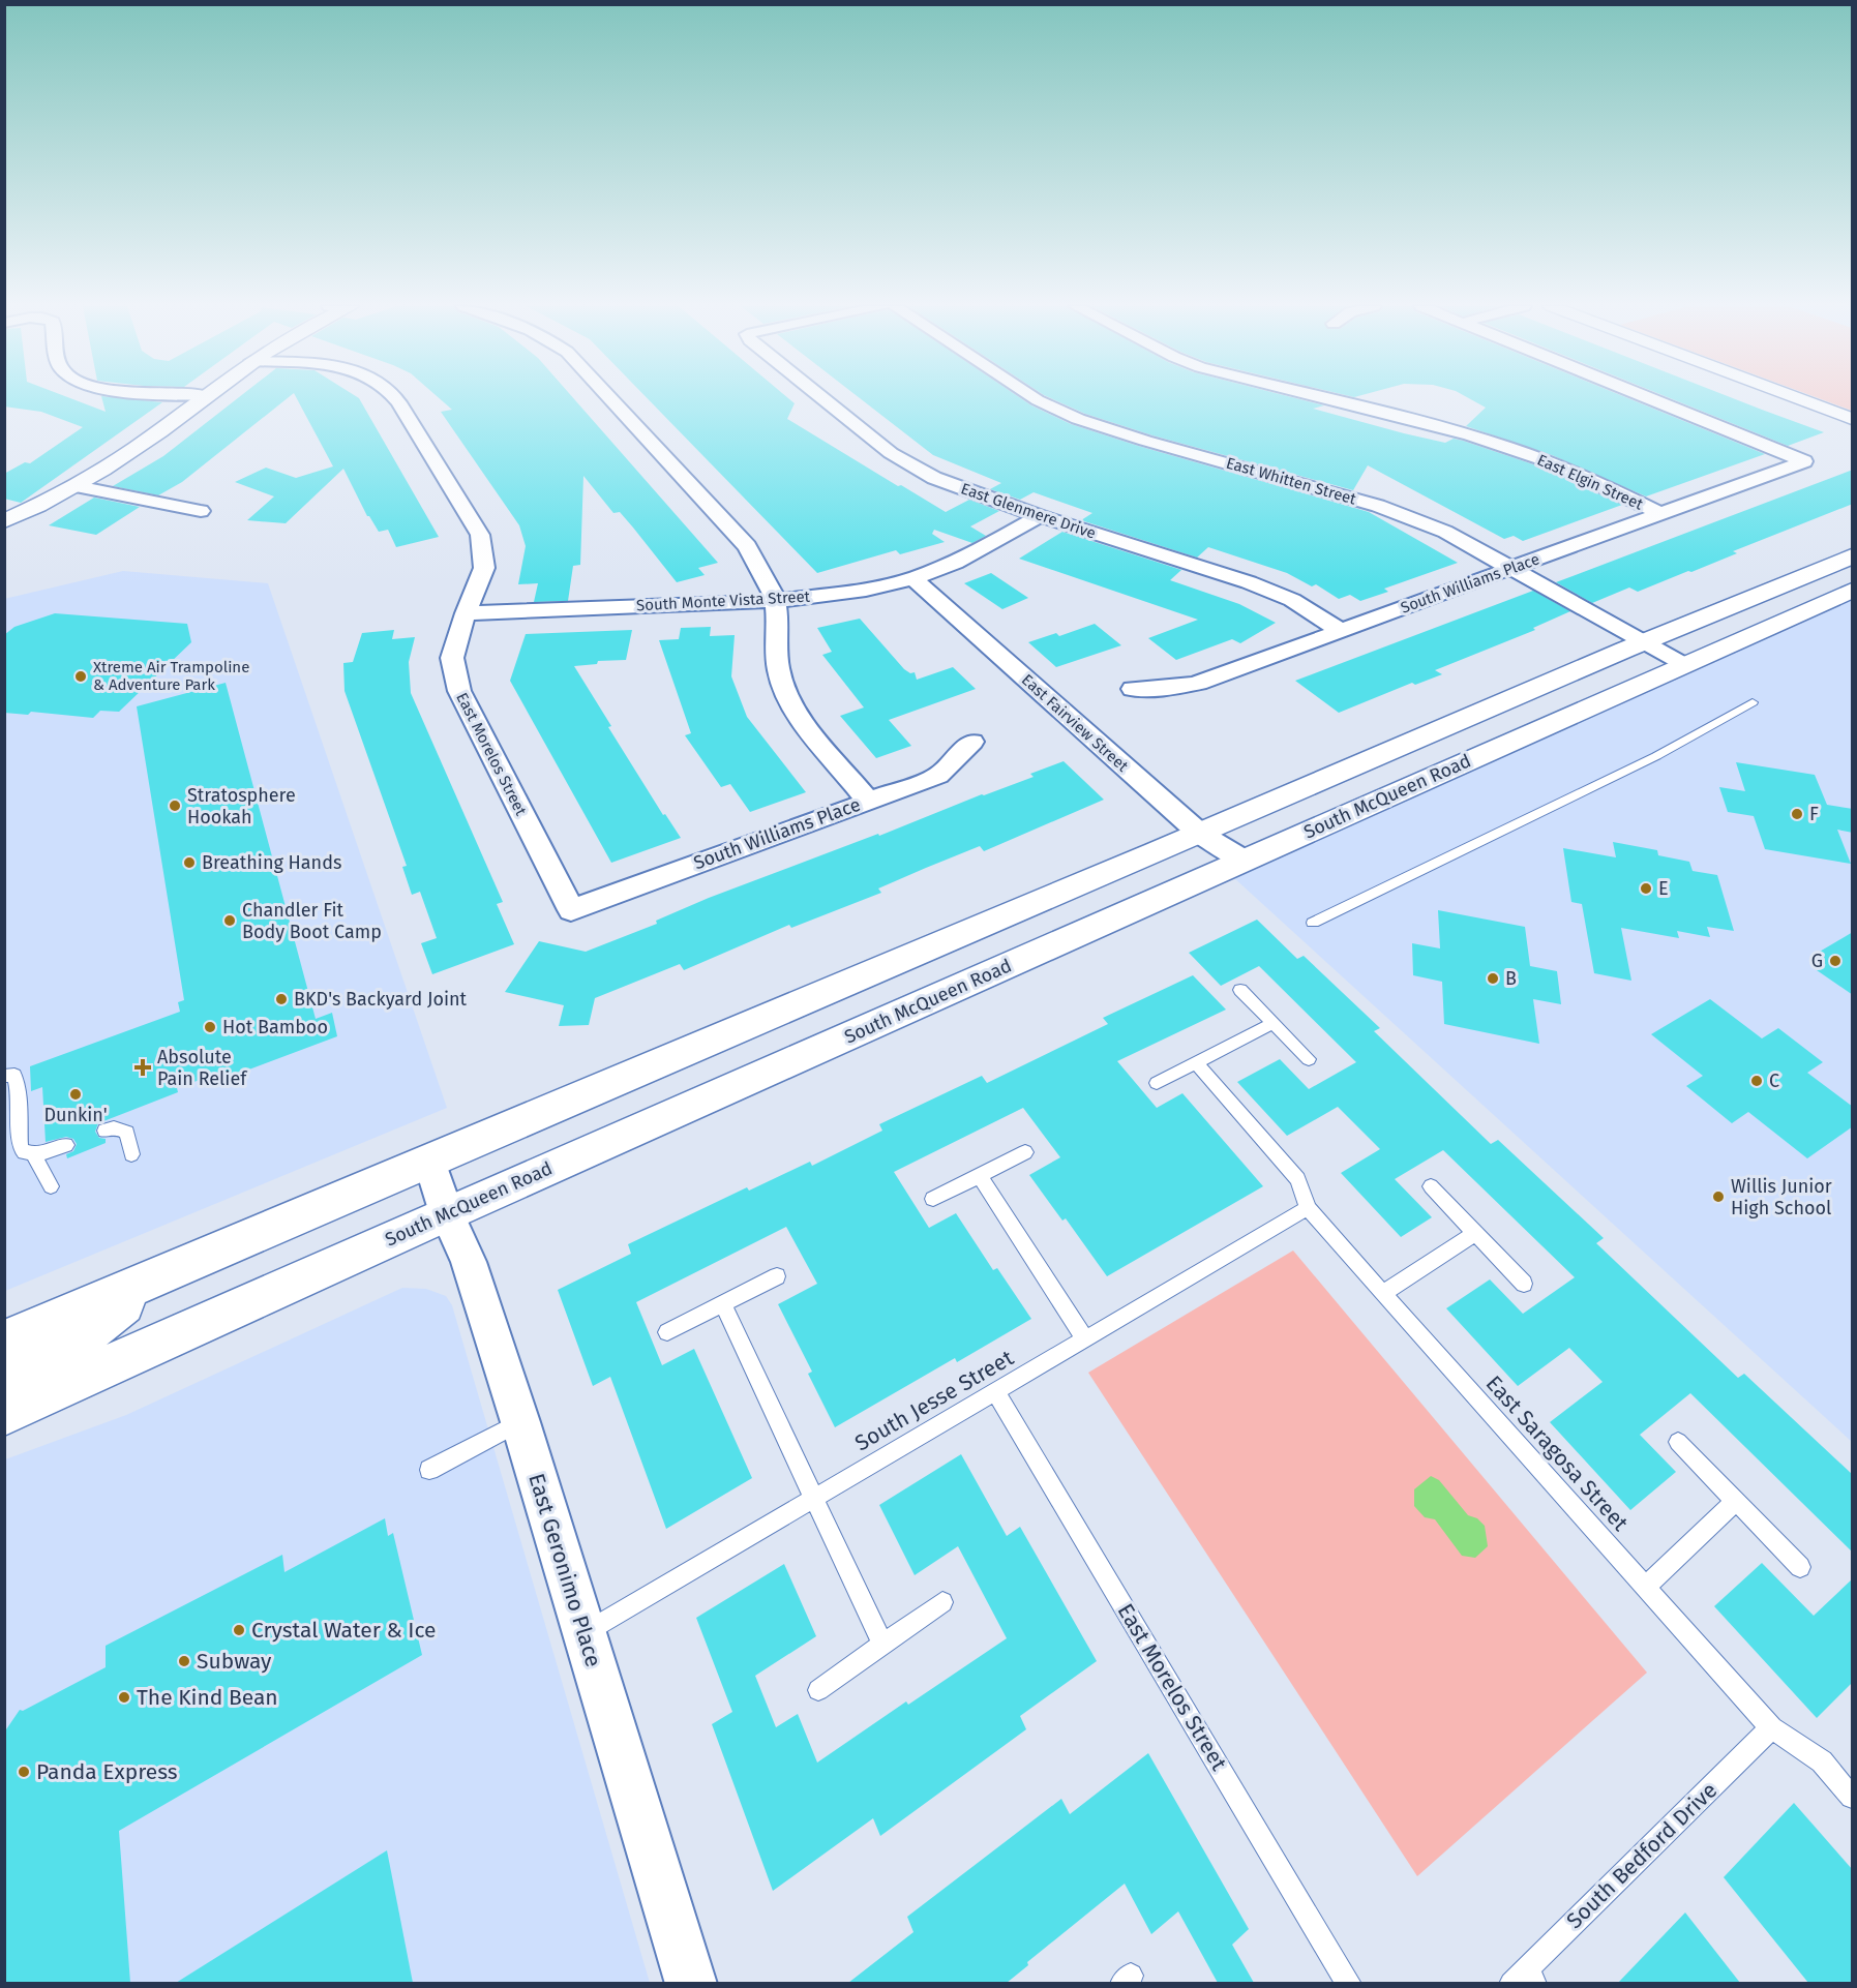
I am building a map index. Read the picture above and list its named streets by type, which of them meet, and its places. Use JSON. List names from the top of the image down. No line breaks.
{"streets":{"main road":["South McQueen Road"],"street":["East Whitten Street","East Elgin Street","East Glenmere Drive","South Williams Place","South Monte Vista Street","East Fairview Street","East Morelos Street","East Geronimo Place"],"lane":["South Jesse Street","East Saragosa Street","South Bedford Drive"]},"crossings":[["East Whitten Street","South Williams Place"],["East Whitten Street","South McQueen Road"],["East Elgin Street","South Williams Place"],["East Glenmere Drive","South Williams Place"],["East Glenmere Drive","South Monte Vista Street"],["South Williams Place","East Morelos Street"],["South Monte Vista Street","East Fairview Street"],["South Monte Vista Street","East Morelos Street"],["East Fairview Street","South McQueen Road"],["East Morelos Street","South Jesse Street"],["South McQueen Road","East Geronimo Place"],["South Jesse Street","East Saragosa Street"],["South Jesse Street","East Geronimo Place"],["East Saragosa Street","South Bedford Drive"]],"places":{"other":["Xtreme Air Trampoline & Adventure Park","Stratosphere Hookah","F","Breathing Hands","E","Chandler Fit Body Boot Camp","G","B","BKD's Backyard Joint","Hot Bamboo","C","Dunkin'","Willis Junior High School","Crystal Water & Ice","Subway","The Kind Bean","Panda Express"],"health":["Absolute Pain Relief"]}}
